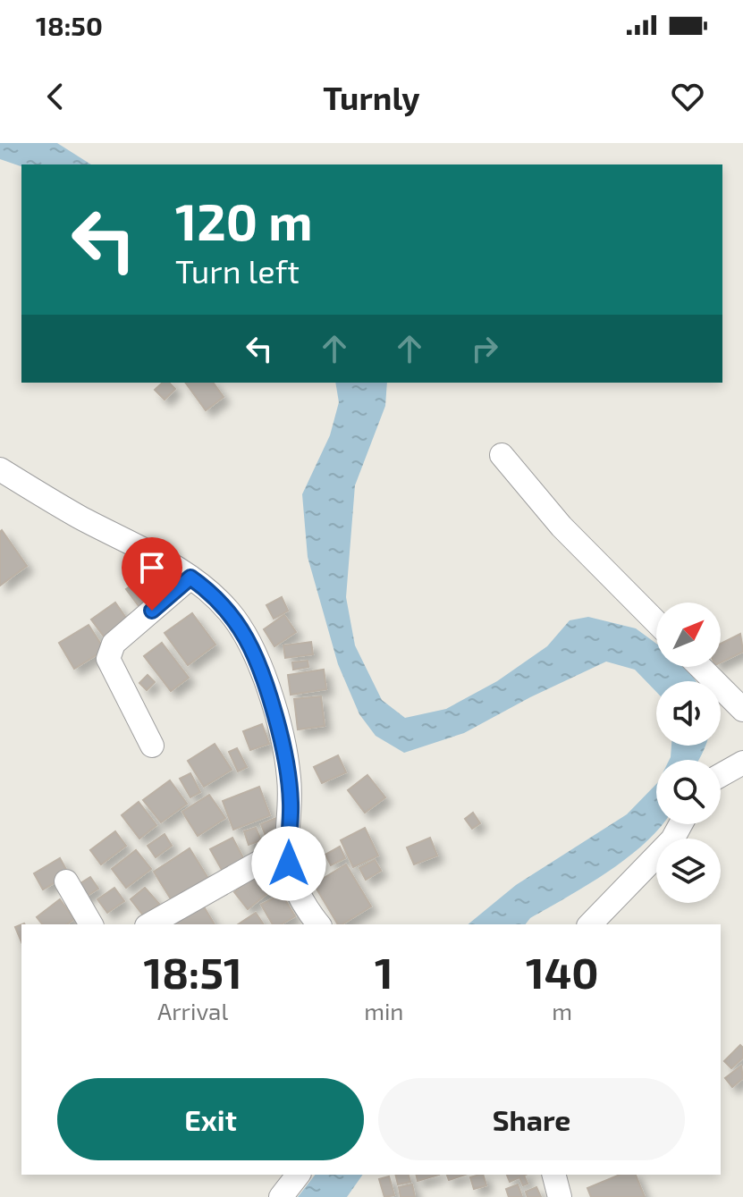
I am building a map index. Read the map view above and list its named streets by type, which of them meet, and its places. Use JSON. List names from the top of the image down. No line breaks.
{"north":"top right","page":{"status":"18:50","header":"Turnly","turn":["120 m","Turn left"],"eta":["18:51","Arrival","1","min","140","m"],"buttons":["Exit","Share"]}}
